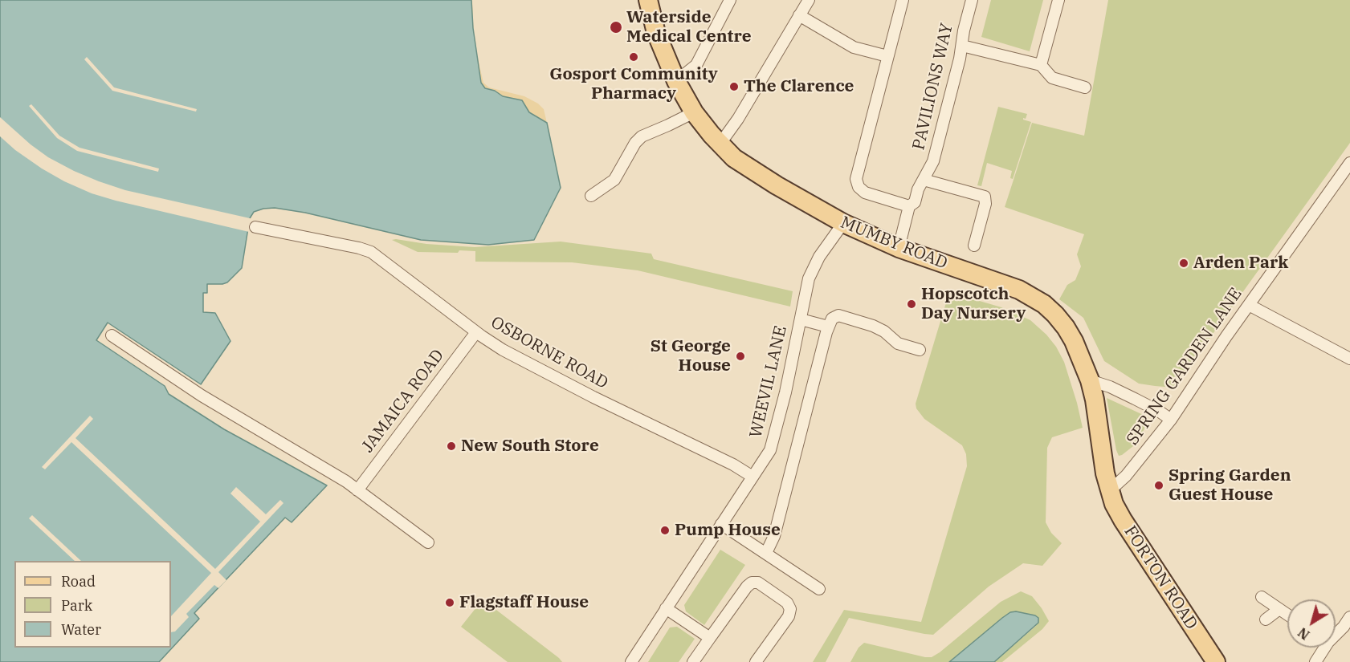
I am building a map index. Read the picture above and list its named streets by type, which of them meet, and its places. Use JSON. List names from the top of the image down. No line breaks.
{"streets":{"main road":["MUMBY ROAD","FORTON ROAD"],"street":["PAVILIONS WAY","OSBORNE ROAD","SPRING GARDEN LANE","WEEVIL LANE","JAMAICA ROAD"]},"crossings":[["PAVILIONS WAY","MUMBY ROAD"],["MUMBY ROAD","SPRING GARDEN LANE"],["MUMBY ROAD","WEEVIL LANE"],["MUMBY ROAD","FORTON ROAD"],["OSBORNE ROAD","WEEVIL LANE"],["OSBORNE ROAD","JAMAICA ROAD"],["SPRING GARDEN LANE","FORTON ROAD"]],"places":["Waterside Medical Centre","Gosport Community Pharmacy","The Clarence","Arden Park","Hopscotch Day Nursery","St George House","New South Store","Spring Garden Guest House","Pump House","Flagstaff House"],"legend":["Road","Park","Water"],"north":"bottom left"}
